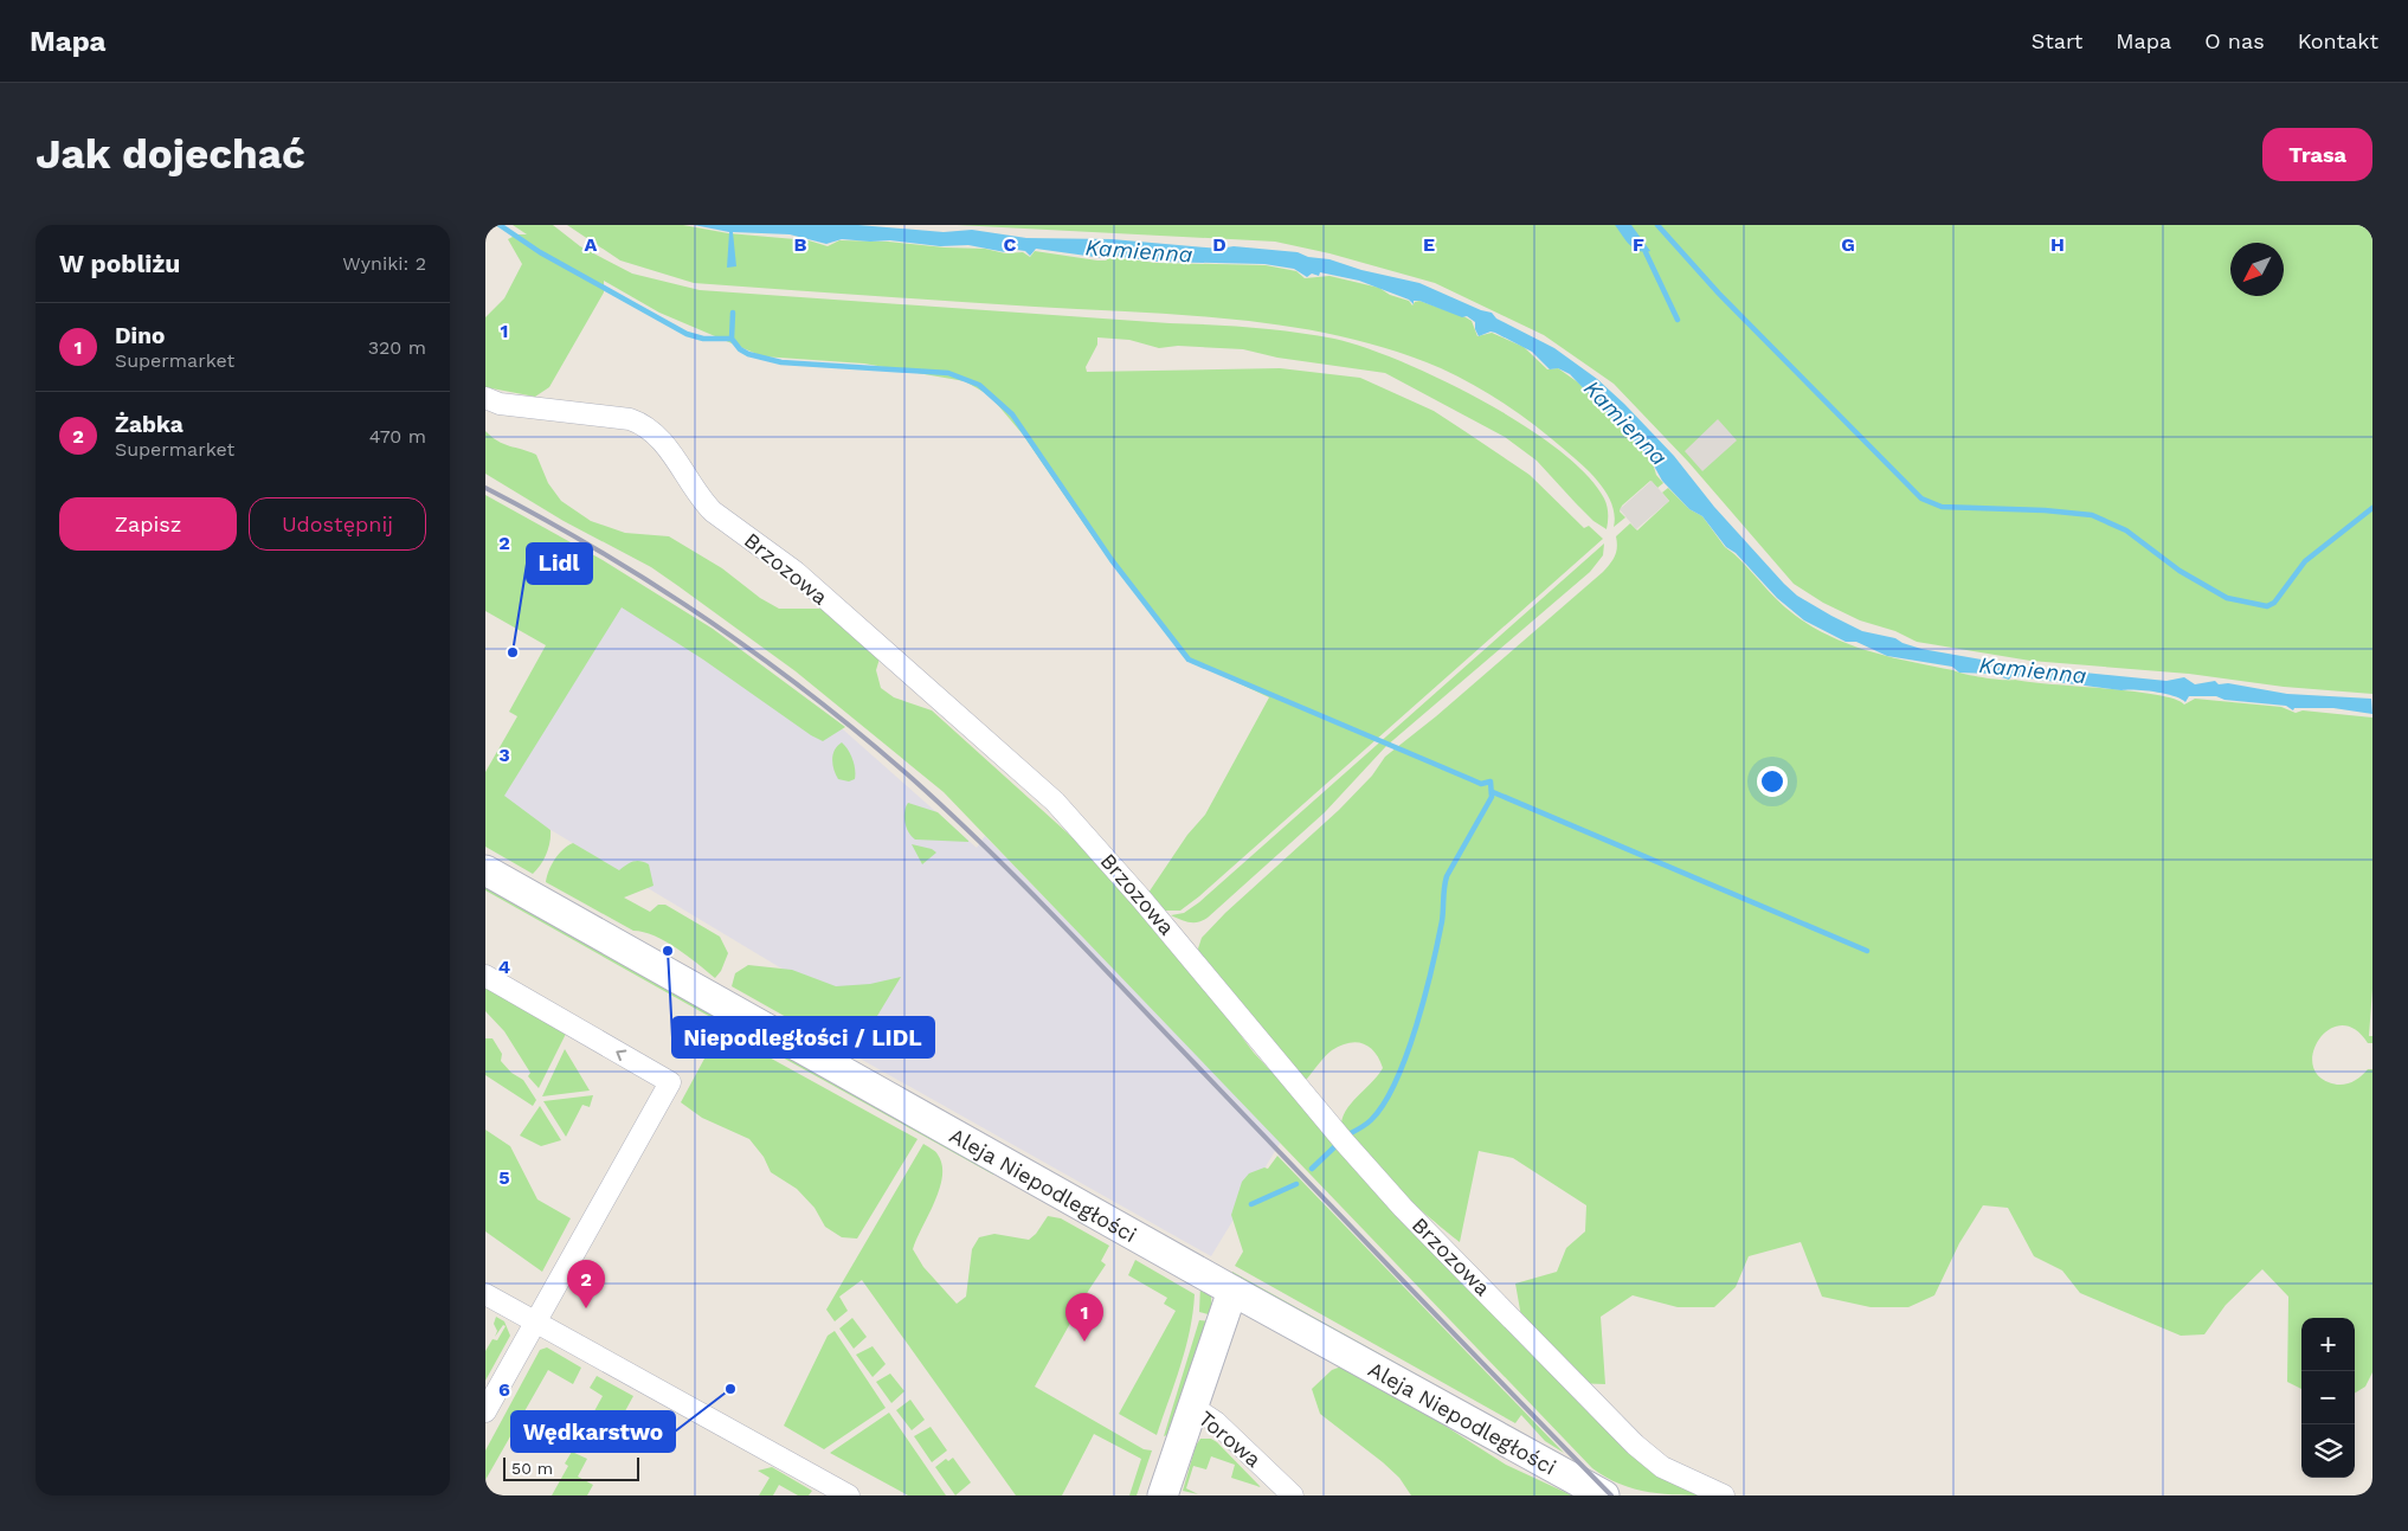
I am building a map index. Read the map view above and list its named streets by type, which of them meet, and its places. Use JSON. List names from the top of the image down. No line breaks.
{"streets":{"street":["Brzozowa","Aleja Niepodległości","Torowa"]},"water":["Kamienna"],"places":["Lidl","Niepodległości / LIDL","Wędkarstwo"],"scale_bar":"50 m","north":"bottom left","page":{"header":"Mapa","nav":["Start","Mapa","O nas","Kontakt"],"buttons":["Trasa",["Zapisz","Udostępnij"]],"title":"Jak dojechać","heading":["W pobliżu","Wyniki: 2"],"list":[{"mark":"1","name":"Dino","note":"Supermarket","value":"320 m"},{"mark":"2","name":"Żabka","note":"Supermarket","value":"470 m"}],"pins":["2","1"],"map_buttons":["+","−"],"scale":"50 m"},"grid":{"columns":["A","B","C","D","E","F","G","H"],"rows":["1","2","3","4","5","6"]}}
